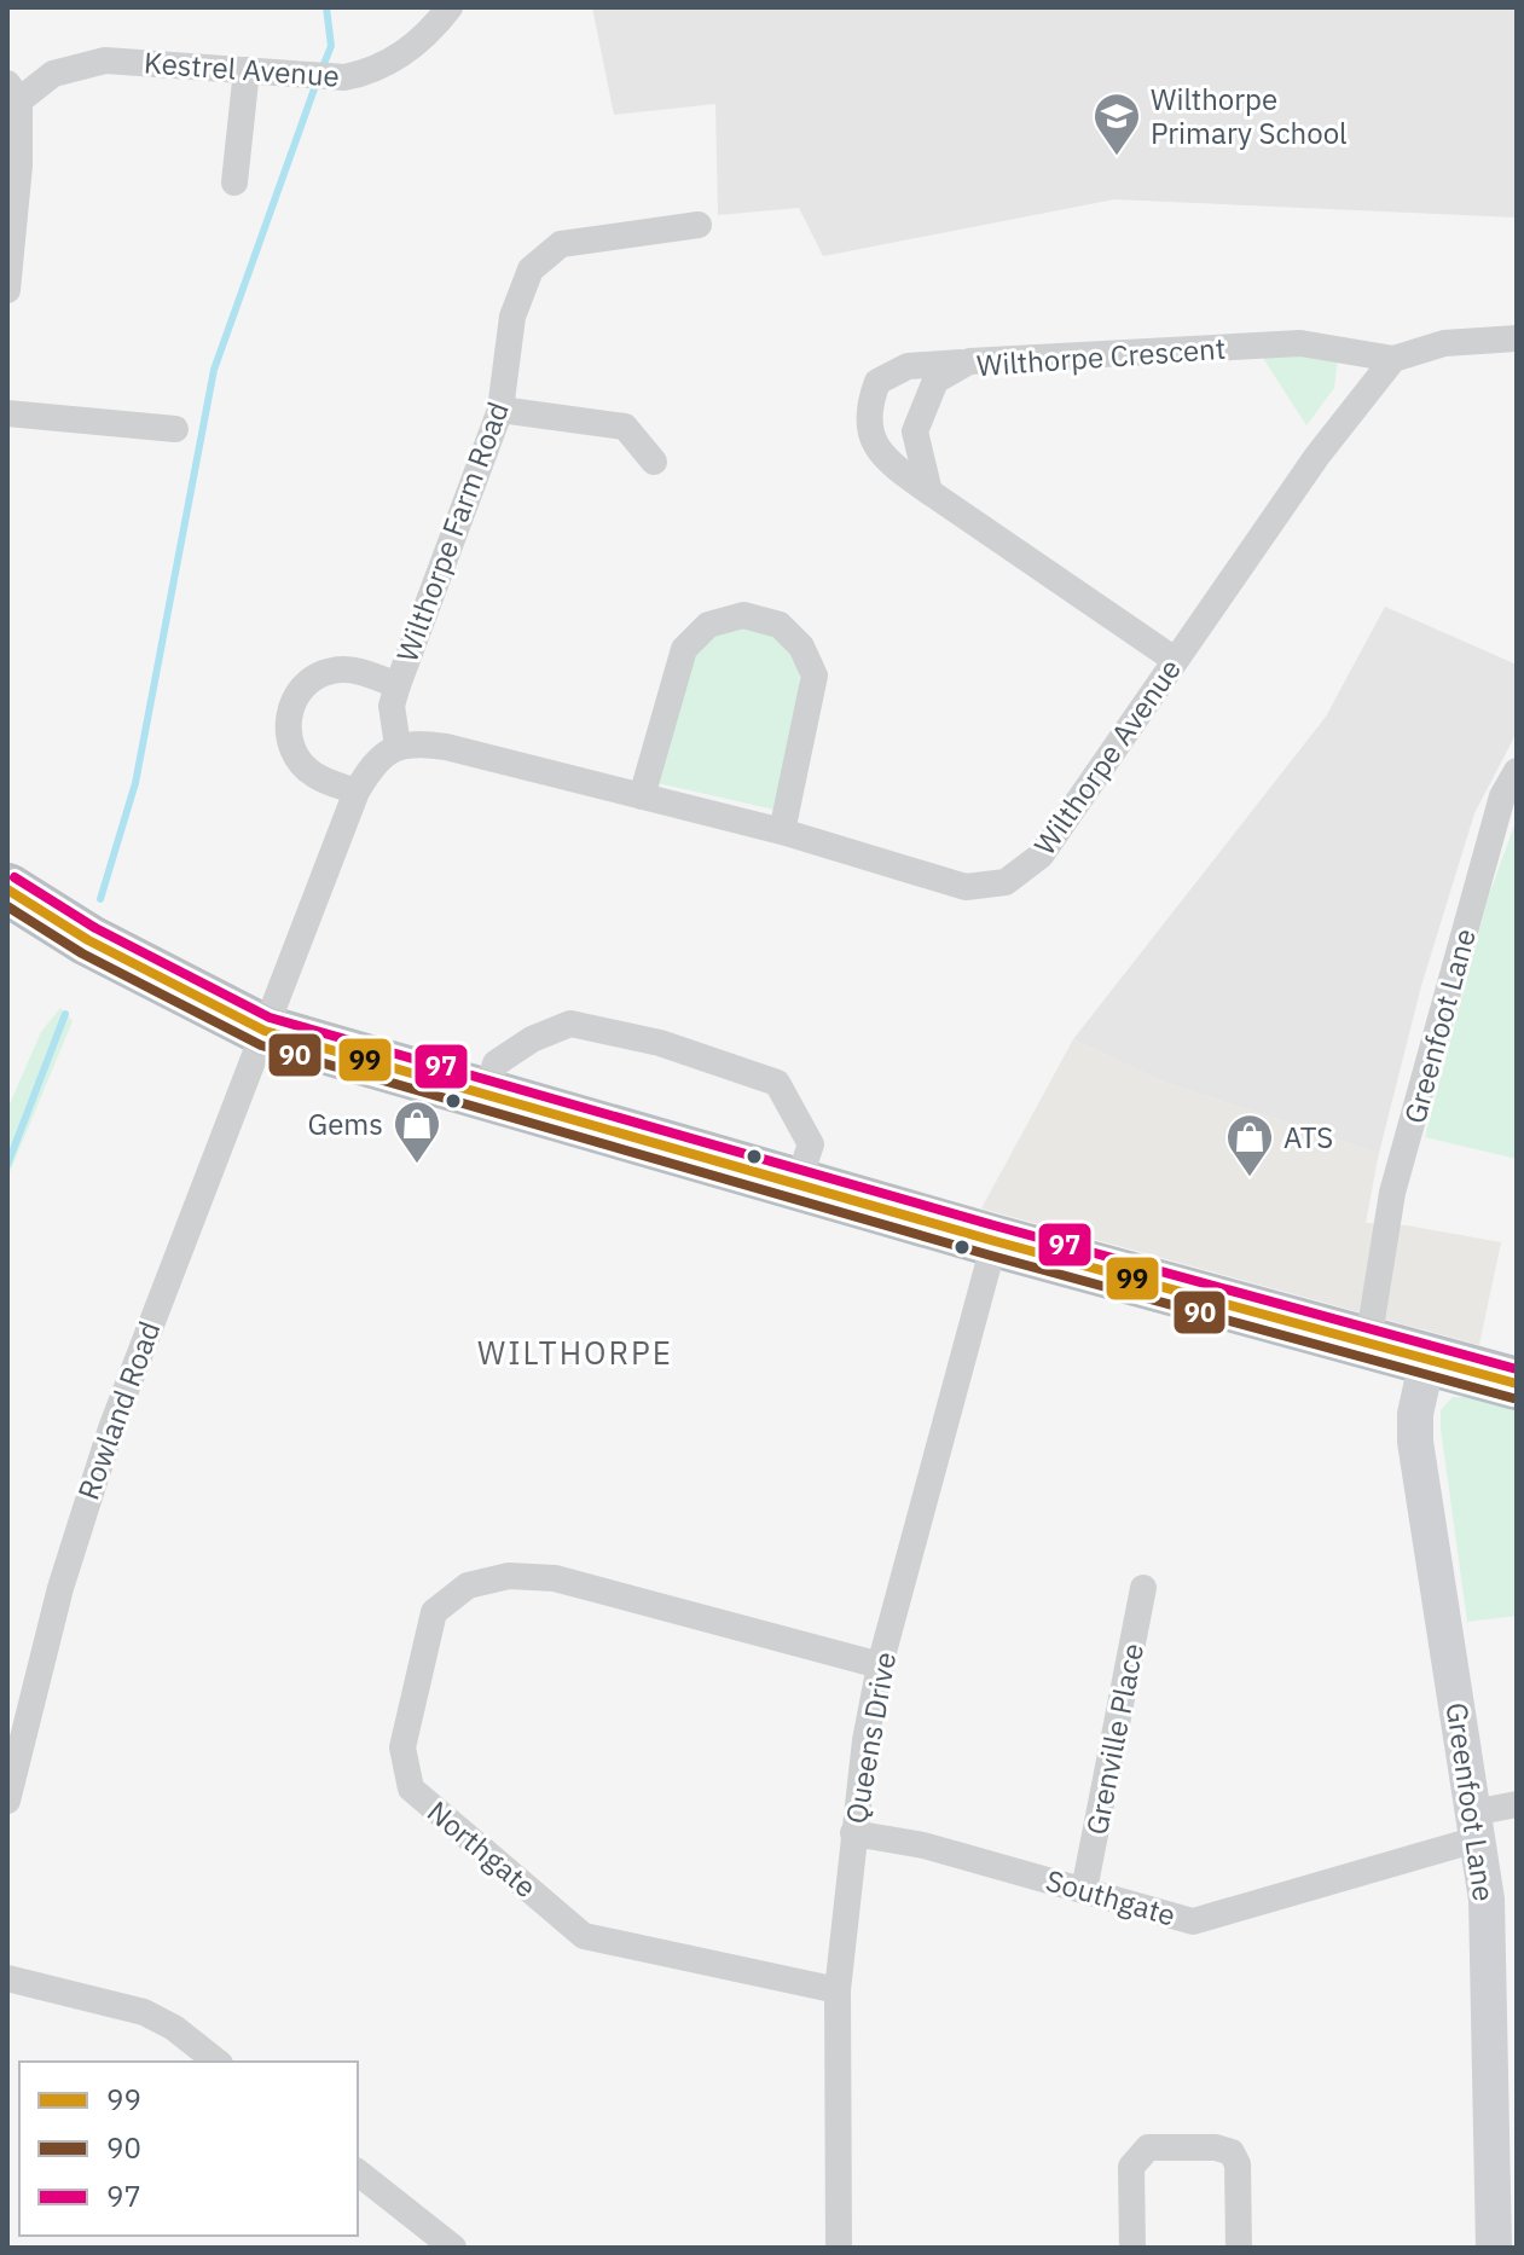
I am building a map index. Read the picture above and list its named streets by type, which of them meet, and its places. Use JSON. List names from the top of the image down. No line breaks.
{"streets":{"street":["Kestrel Avenue","Wilthorpe Crescent","Wilthorpe Farm Road","Wilthorpe Avenue","Greenfoot Lane","Rowland Road","Queens Drive","Grenville Place","Northgate","Southgate"]},"crossings":[["Wilthorpe Crescent","Wilthorpe Avenue"],["Wilthorpe Farm Road","Wilthorpe Avenue"],["Greenfoot Lane","Southgate"],["Queens Drive","Northgate"],["Queens Drive","Southgate"],["Grenville Place","Southgate"]],"districts":["WILTHORPE"],"places":{"school or university":["Wilthorpe Primary School"],"shop":["Gems","ATS"]},"lines":["transit line 97","transit line 99","transit line 90"],"legend":["99","90","97"]}
